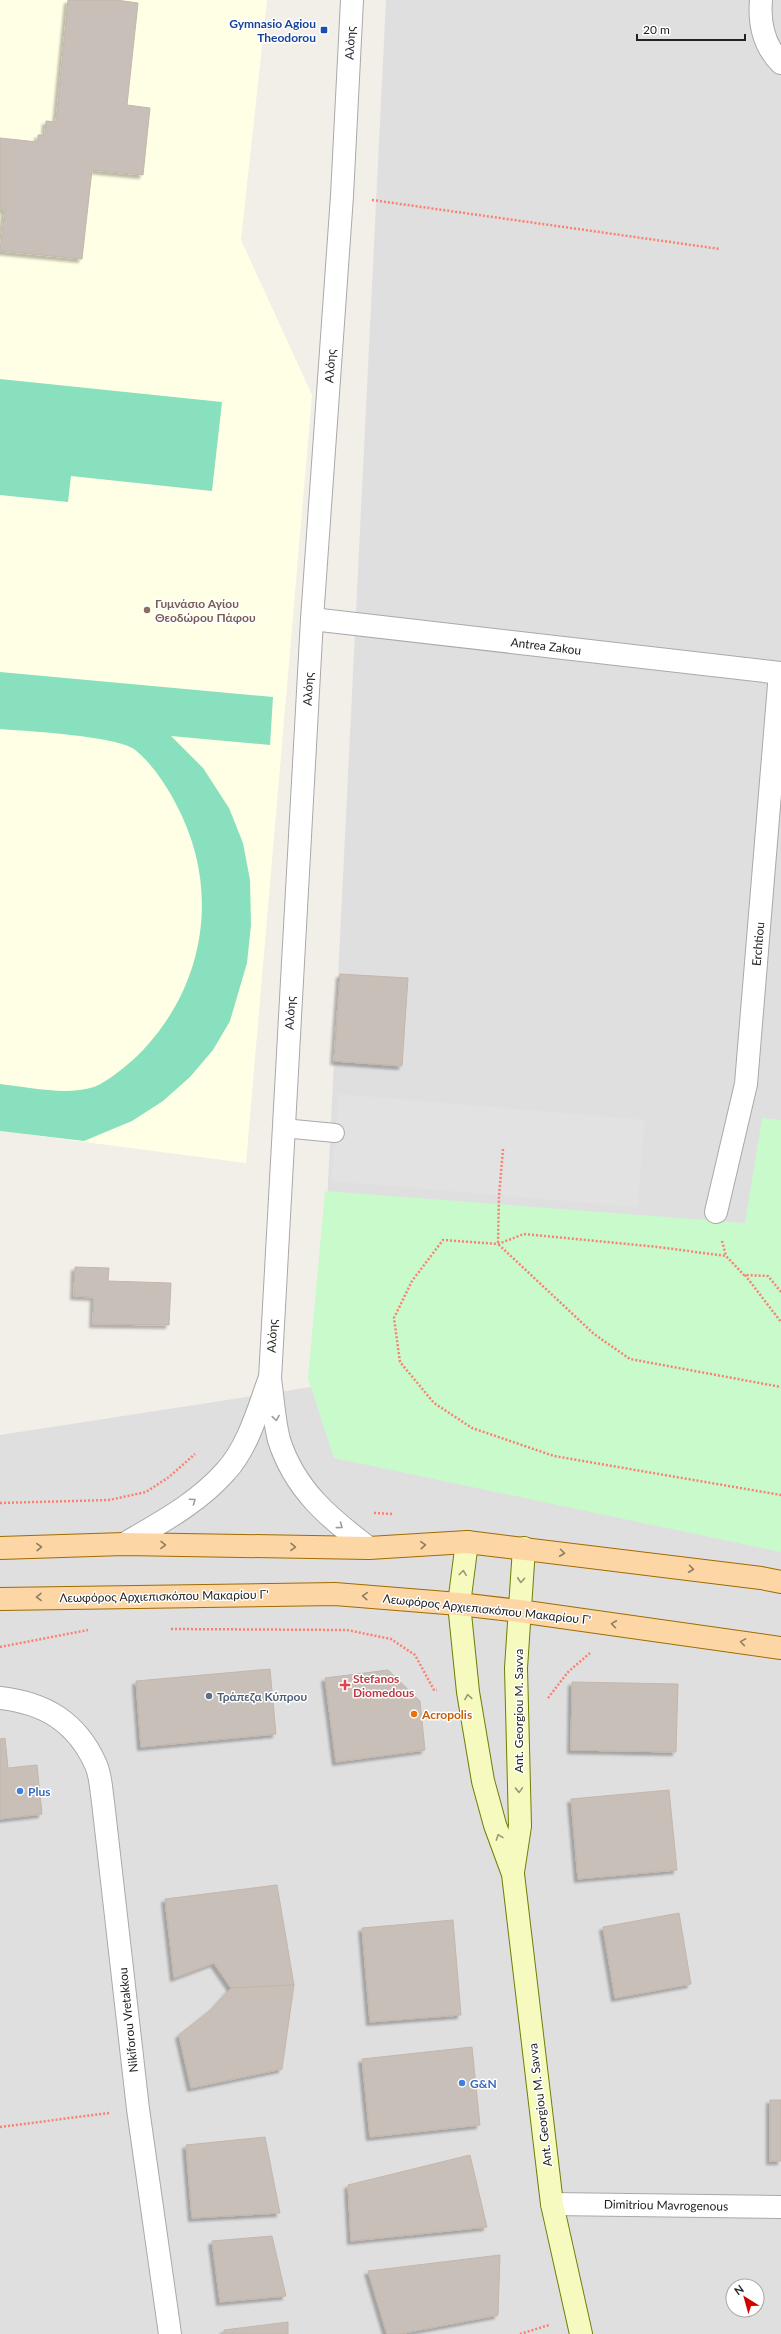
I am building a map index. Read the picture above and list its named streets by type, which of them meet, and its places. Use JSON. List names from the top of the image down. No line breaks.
{"streets":{"main road":["Λεωφόρος Αρχιεπισκόπου Μακαρίου Γ'","Ant. Georgiou M. Savva"],"street":["Αλόης","Antrea Zakou","Erchtiou","Nikiforou Vretakkou","Dimitriou Mavrogenous"]},"crossings":[["Αλόης","Antrea Zakou"],["Antrea Zakou","Erchtiou"],["Λεωφόρος Αρχιεπισκόπου Μακαρίου Γ'","Ant. Georgiou M. Savva"],["Ant. Georgiou M. Savva","Dimitriou Mavrogenous"]],"places":{"transit":["Gymnasio Agiou Theodorou"],"other":["Γυμνάσιο Αγίου Θεοδώρου Πάφου","Τράπεζα Κύπρου","Acropolis","Plus","G&N"],"health":["Stefanos Diomedous"]},"scale_bar":"20 m","north":"top left"}
